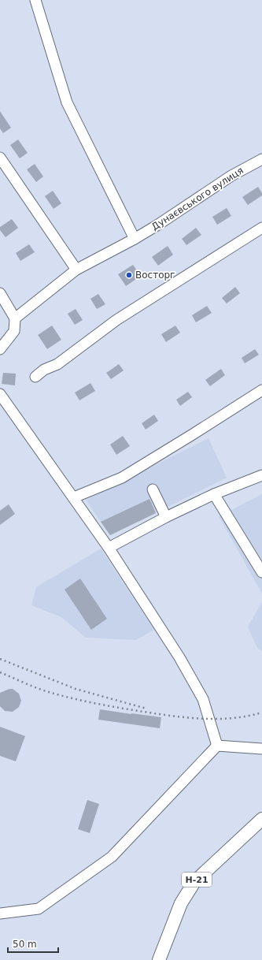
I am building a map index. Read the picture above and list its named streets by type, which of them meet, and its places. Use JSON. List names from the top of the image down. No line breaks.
{"streets":{"main road":["Н-21"],"street":["Дунаєвського вулиця"]},"places":["Восторг"],"scale_bar":"50 m"}
